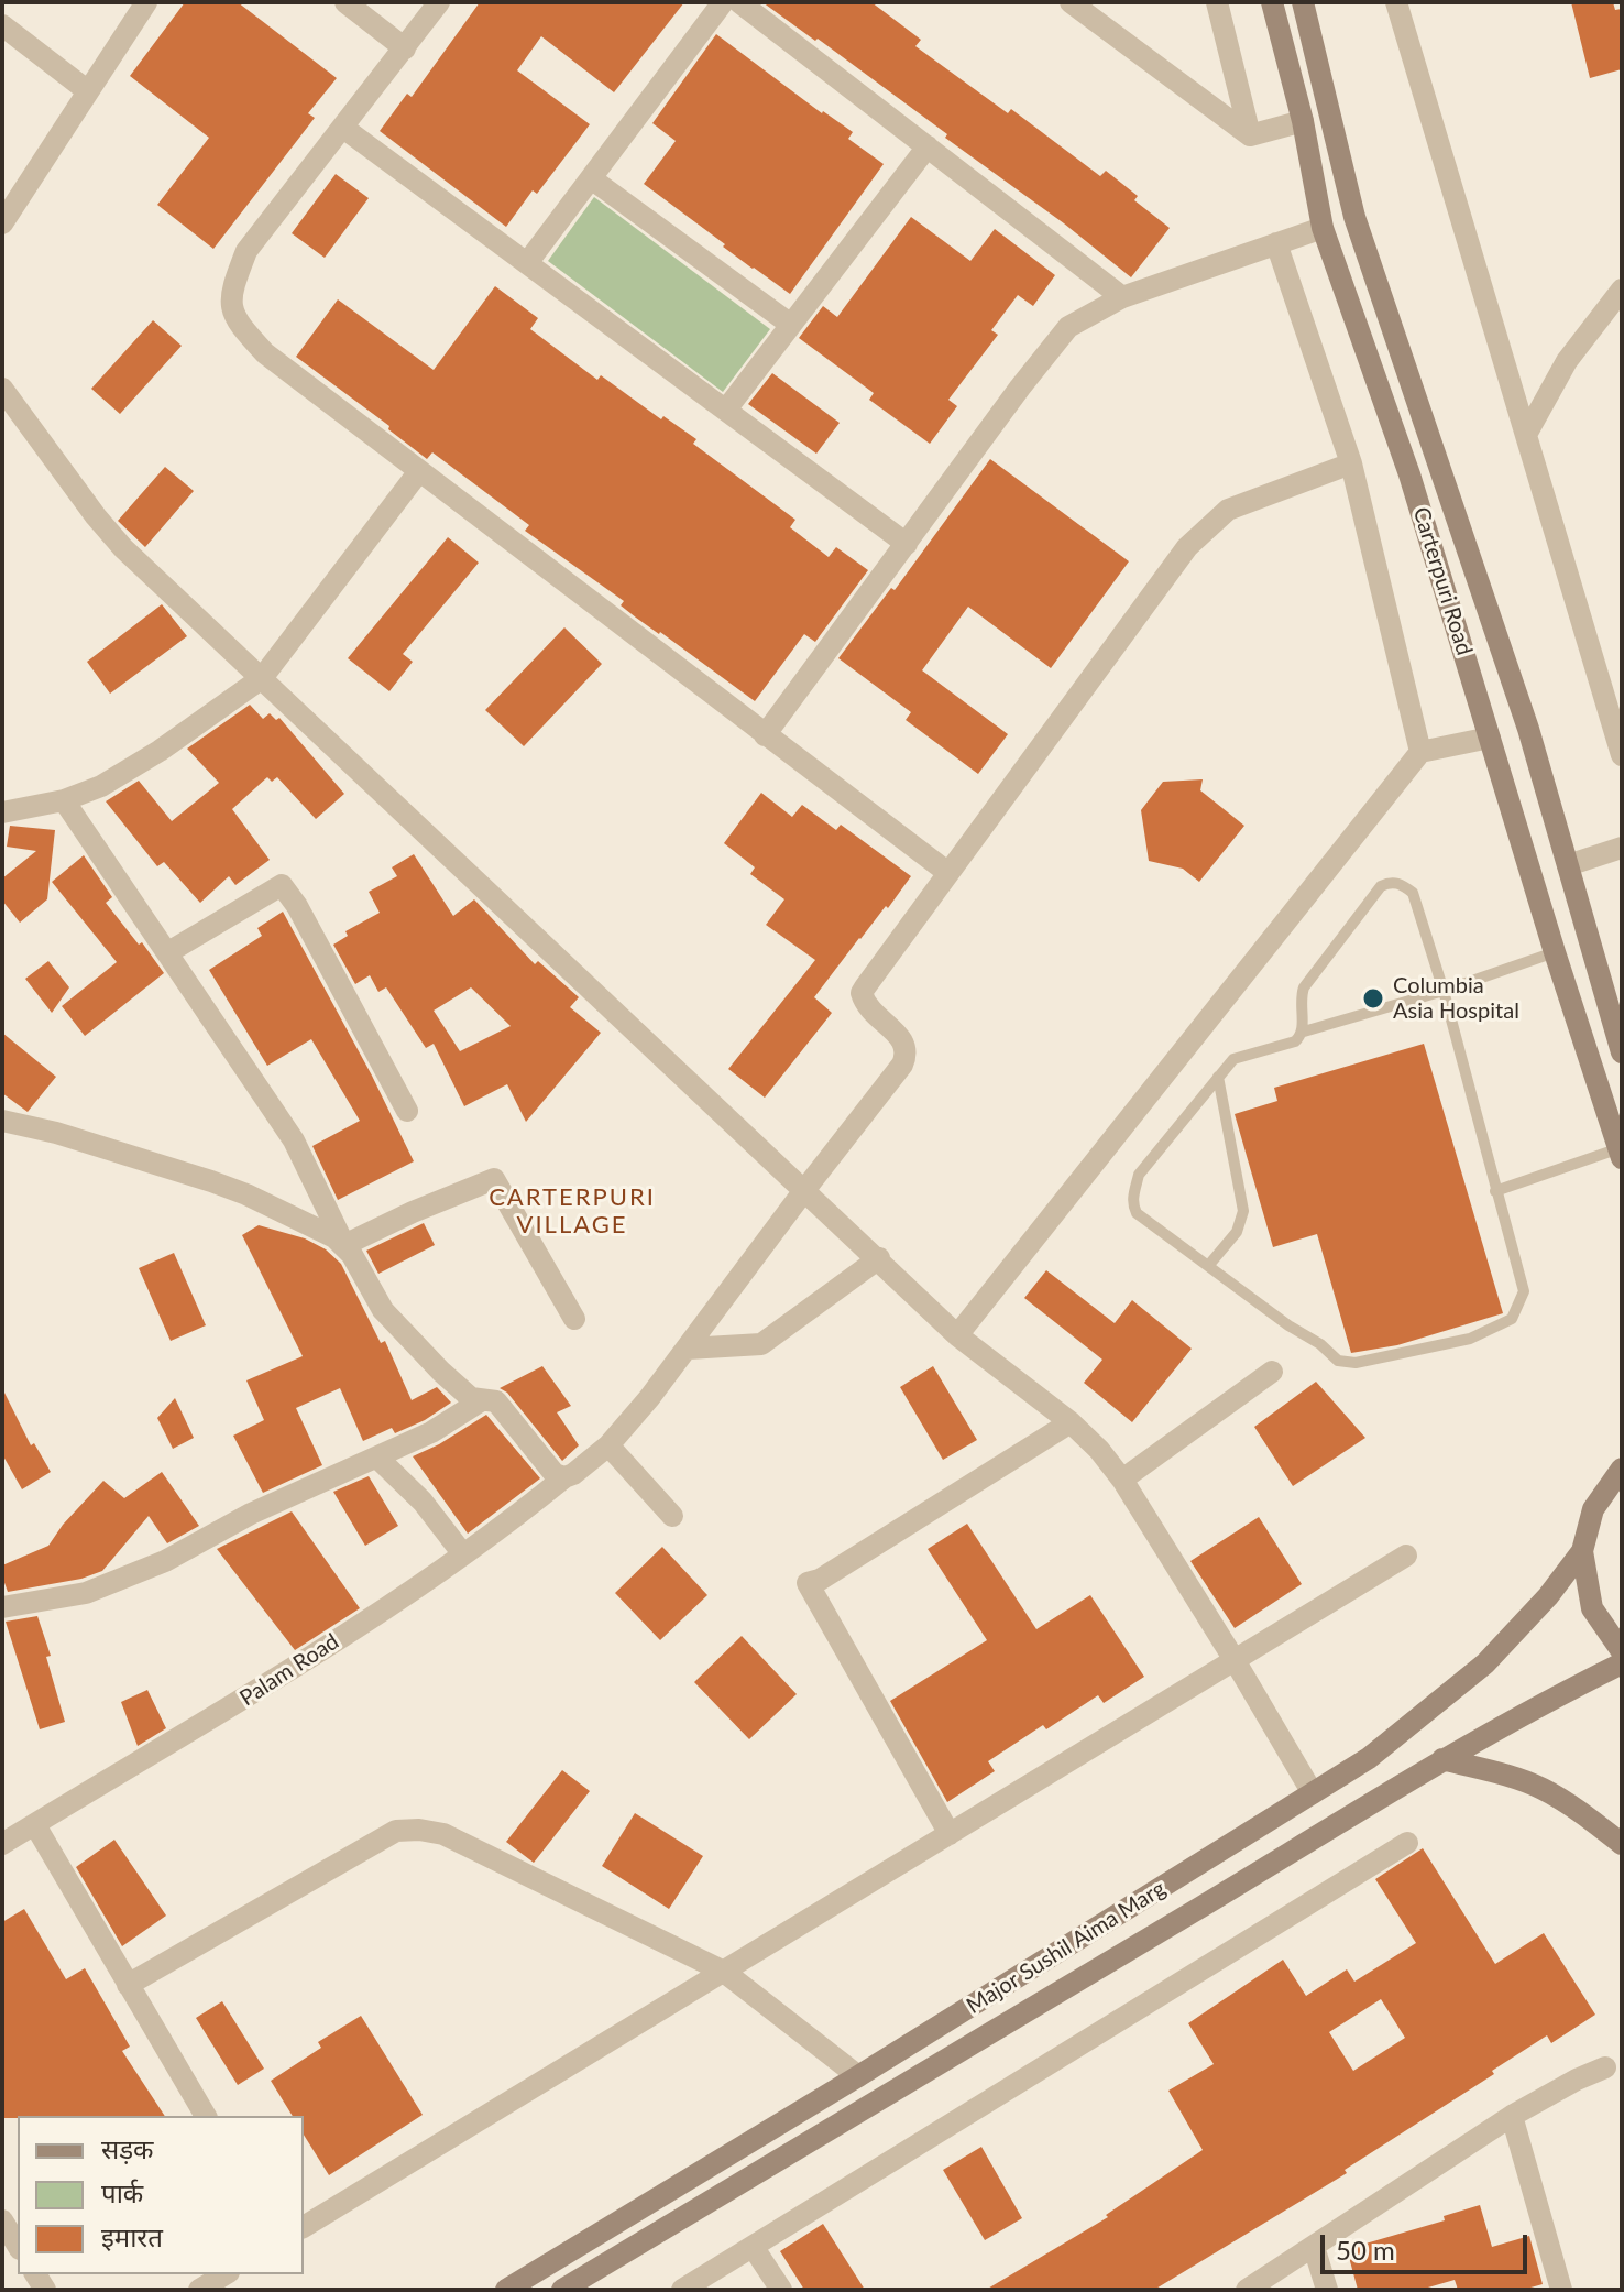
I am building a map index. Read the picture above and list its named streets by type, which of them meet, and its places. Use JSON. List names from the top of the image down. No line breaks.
{"streets":{"main road":["Carterpuri Road","Major Sushil Aima Marg"],"street":["Palam Road"]},"districts":["CARTERPURI VILLAGE"],"places":["Columbia Asia Hospital"],"legend":["सड़क","पार्क","इमारत"],"scale_bar":"50 m"}
